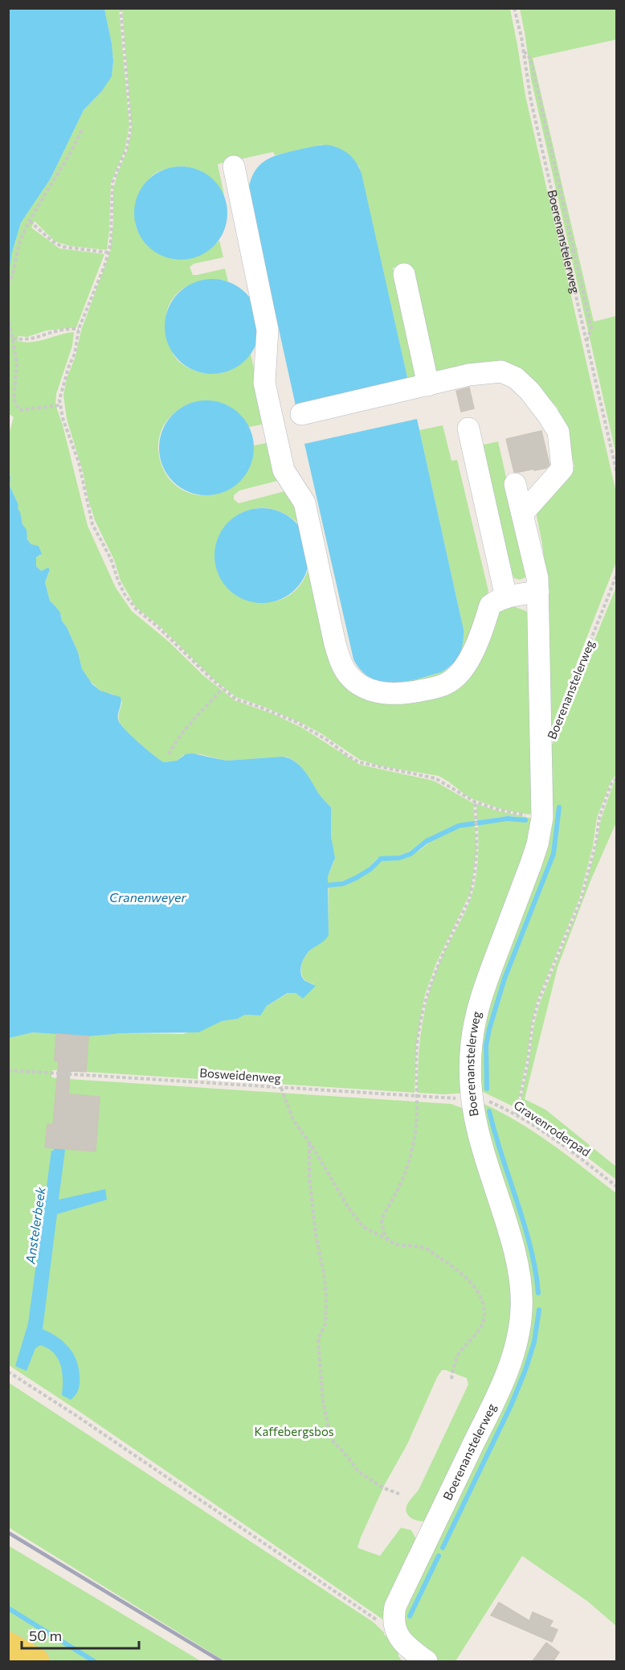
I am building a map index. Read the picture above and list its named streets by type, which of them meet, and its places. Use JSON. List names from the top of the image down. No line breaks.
{"streets":{"street":["Boerenanstelerweg"],"path":["Bosweidenweg","Gravenroderpad"]},"crossings":[["Boerenanstelerweg","Bosweidenweg"],["Boerenanstelerweg","Gravenroderpad"],["Bosweidenweg","Gravenroderpad"]],"water":["Cranenweyer","Anstelerbeek"],"parks":["Kaffebergsbos"],"scale_bar":"50 m"}
